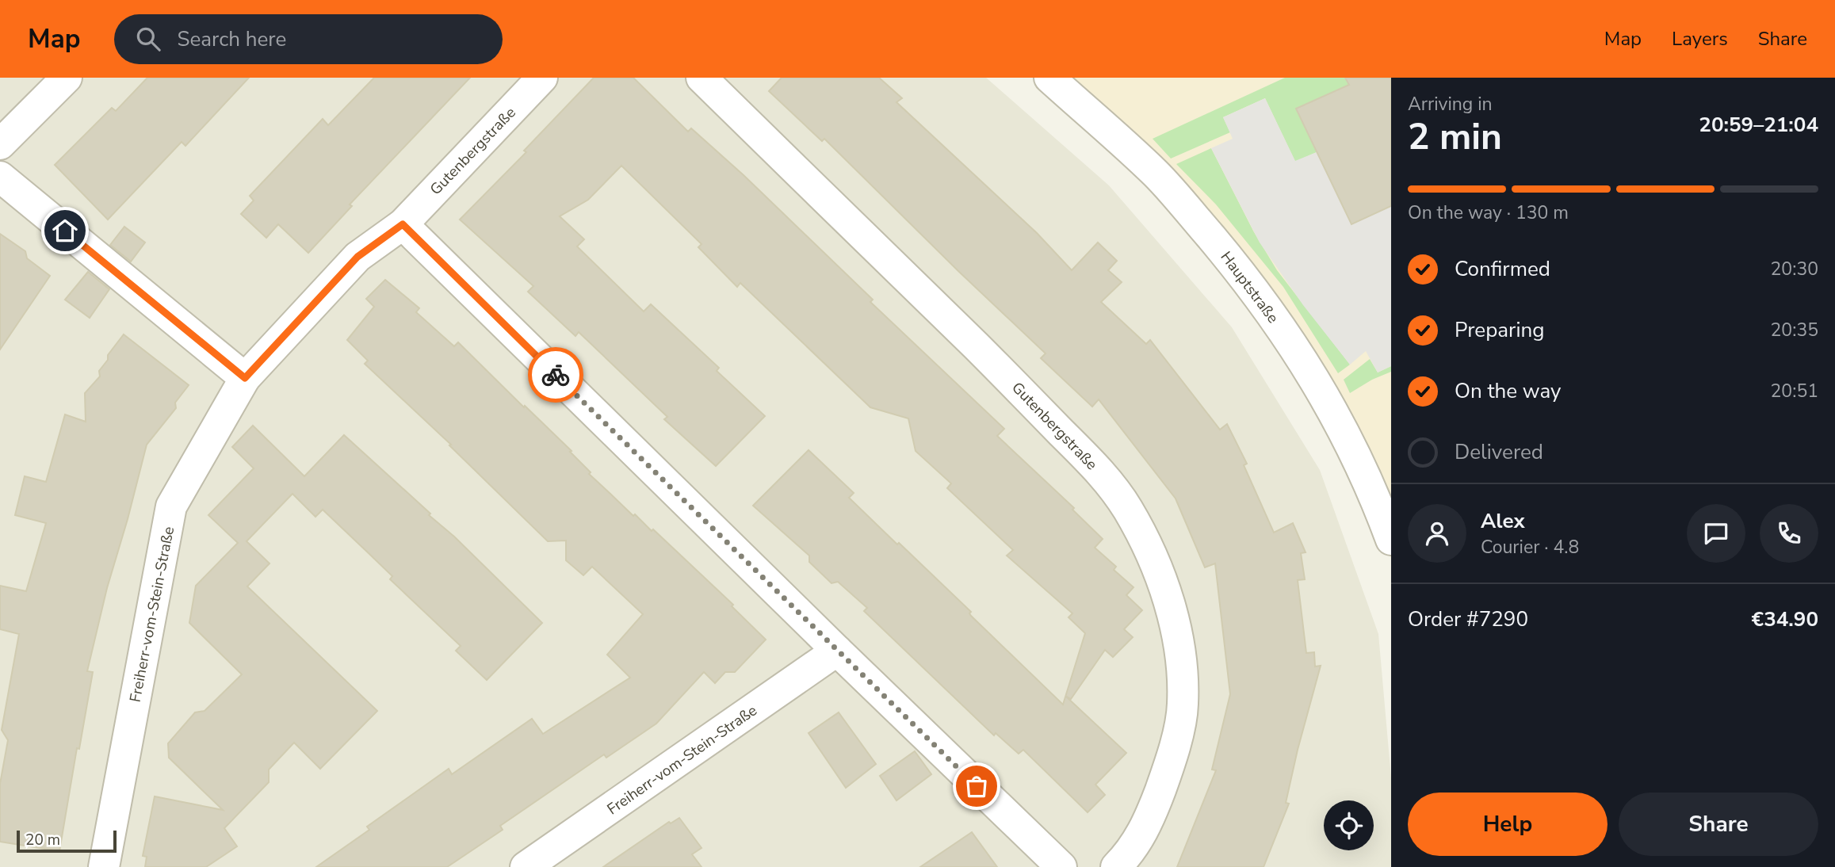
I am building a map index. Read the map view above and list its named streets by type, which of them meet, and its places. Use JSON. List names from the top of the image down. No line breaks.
{"streets":{"street":["Gutenbergstraße","Hauptstraße","Freiherr-vom-Stein-Straße"]},"crossings":[["Gutenbergstraße","Freiherr-vom-Stein-Straße"]],"scale_bar":"20 m","page":{"header":"Map","search":"Search here","nav":["Map","Layers","Share"],"heading":["2 min","Arriving in","20:59–21:04"],"panel":["Alex","Courier · 4.8","Order #7290","€34.90"],"bar":"On the way · 130 m","list":[["Confirmed","20:30"],["Preparing","20:35"],["On the way","20:51"],"Delivered"],"buttons":["Help","Share"],"scale":"20 m"}}
